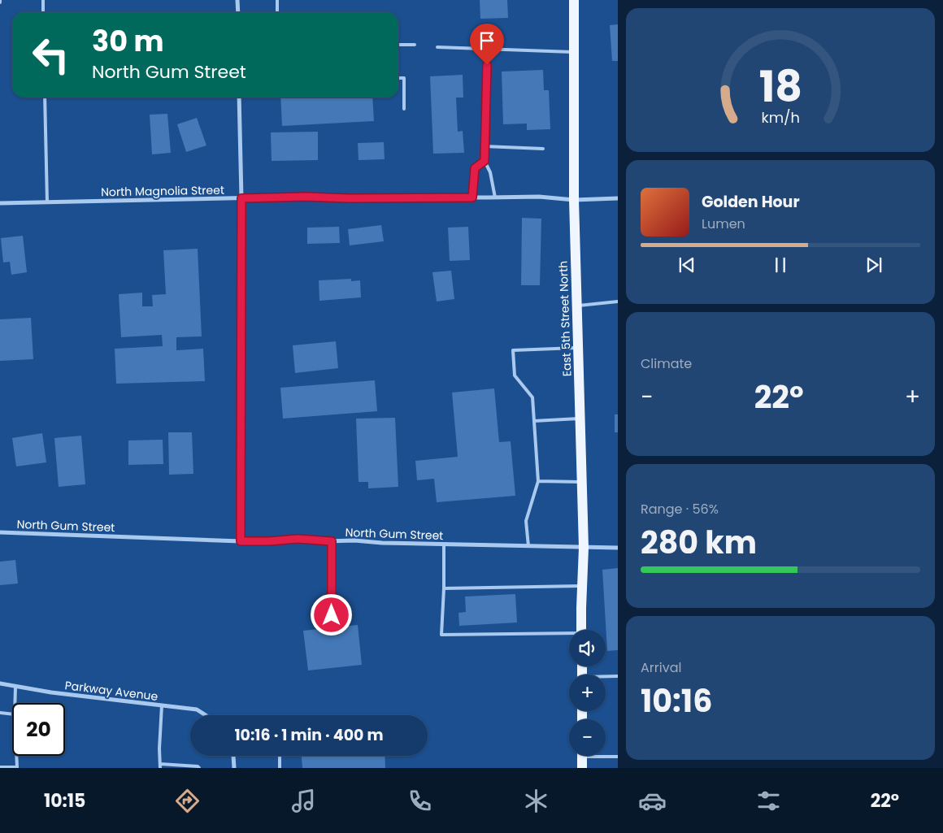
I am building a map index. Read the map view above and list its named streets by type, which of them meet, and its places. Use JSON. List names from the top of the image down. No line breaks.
{"streets":{"main road":["East 5th Street North"],"street":["North Magnolia Street","North Gum Street","Parkway Avenue"]},"crossings":[["North Magnolia Street","East 5th Street North"],["East 5th Street North","North Gum Street"]],"page":{"turn":["30 m","North Gum Street"],"song":["Golden Hour","Lumen"],"tile":["Climate",["Range · 56%","280 km"],["Arrival","10:16"]],"heat":["−","22°","+"],"map_buttons":["+","−"],"limit":"20","trip":"10:16 · 1 min · 400 m","tabs":["10:15","22°"],"gauge":["18","km/h"]}}
